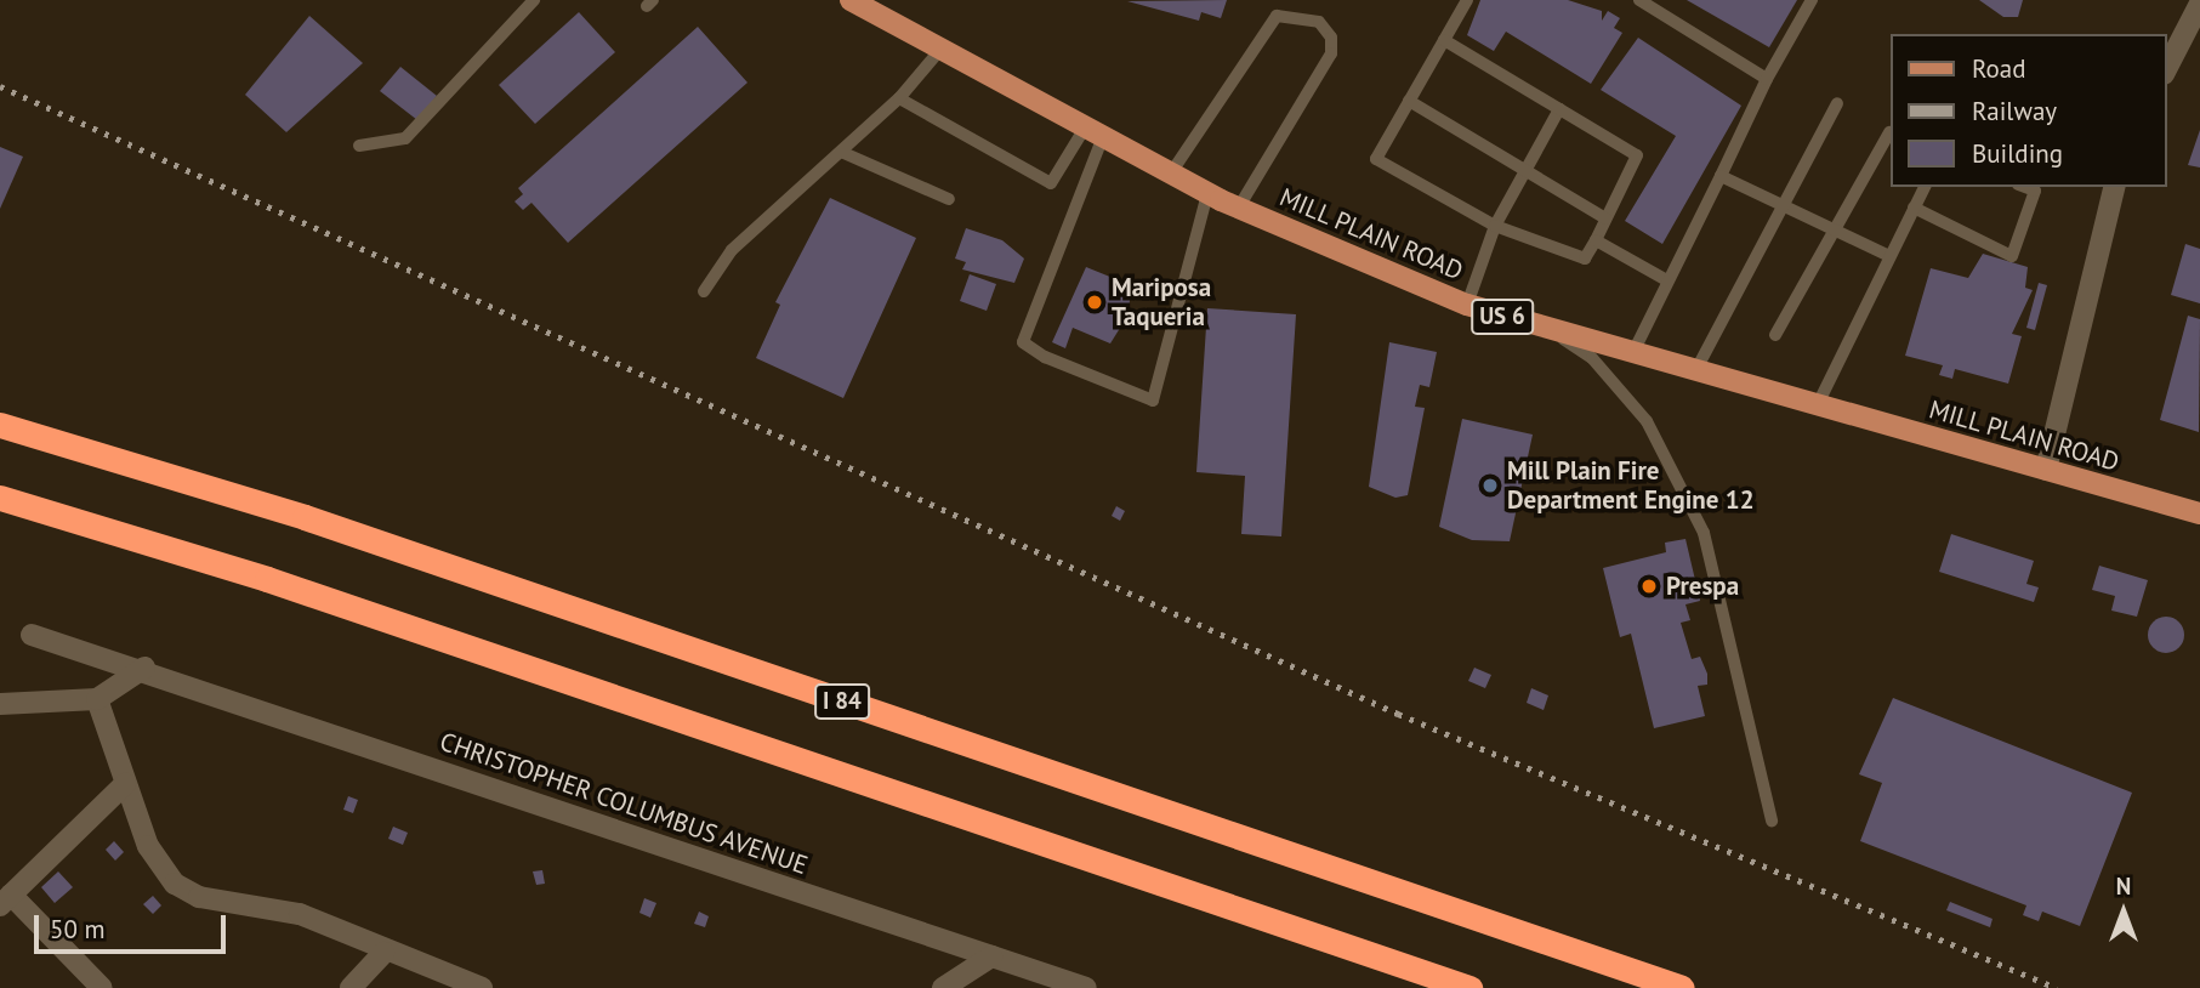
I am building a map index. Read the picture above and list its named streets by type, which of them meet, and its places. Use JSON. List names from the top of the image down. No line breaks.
{"streets":{"highway":["I 84"],"main road":["MILL PLAIN ROAD","US 6"],"street":["CHRISTOPHER COLUMBUS AVENUE"]},"places":["Mariposa Taqueria","Mill Plain Fire Department Engine 12","Prespa"],"legend":["Road","Railway","Building"],"scale_bar":"50 m","north":"top"}
